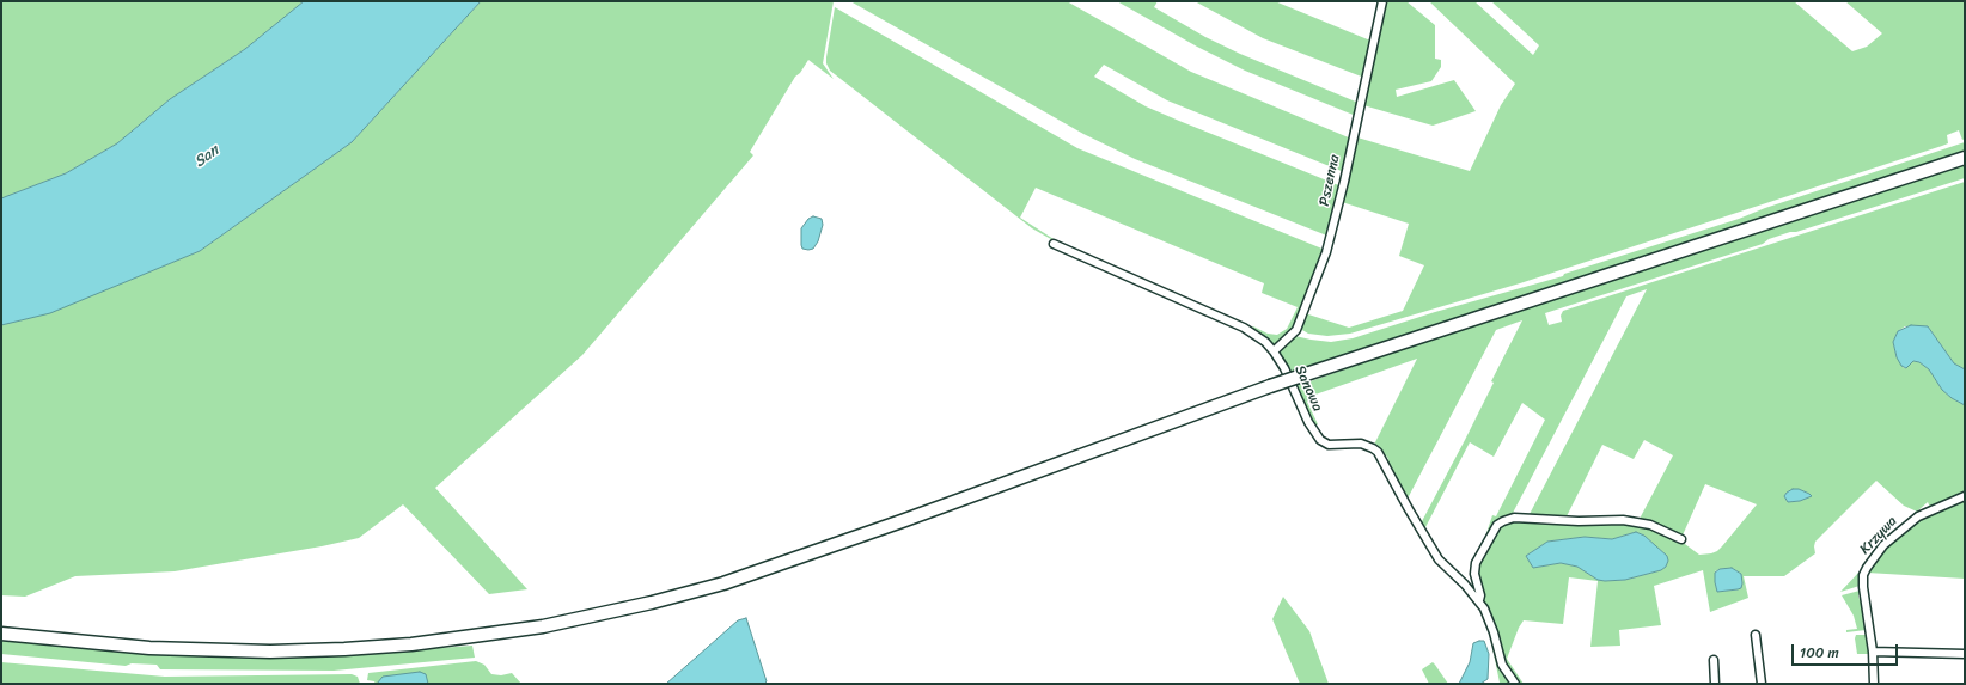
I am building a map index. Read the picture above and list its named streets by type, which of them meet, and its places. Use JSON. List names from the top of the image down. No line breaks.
{"streets":{"street":["Pszenna","Sanowa","Krzywa"]},"crossings":[["Pszenna","Sanowa"]],"water":["San"],"scale_bar":"100 m"}
